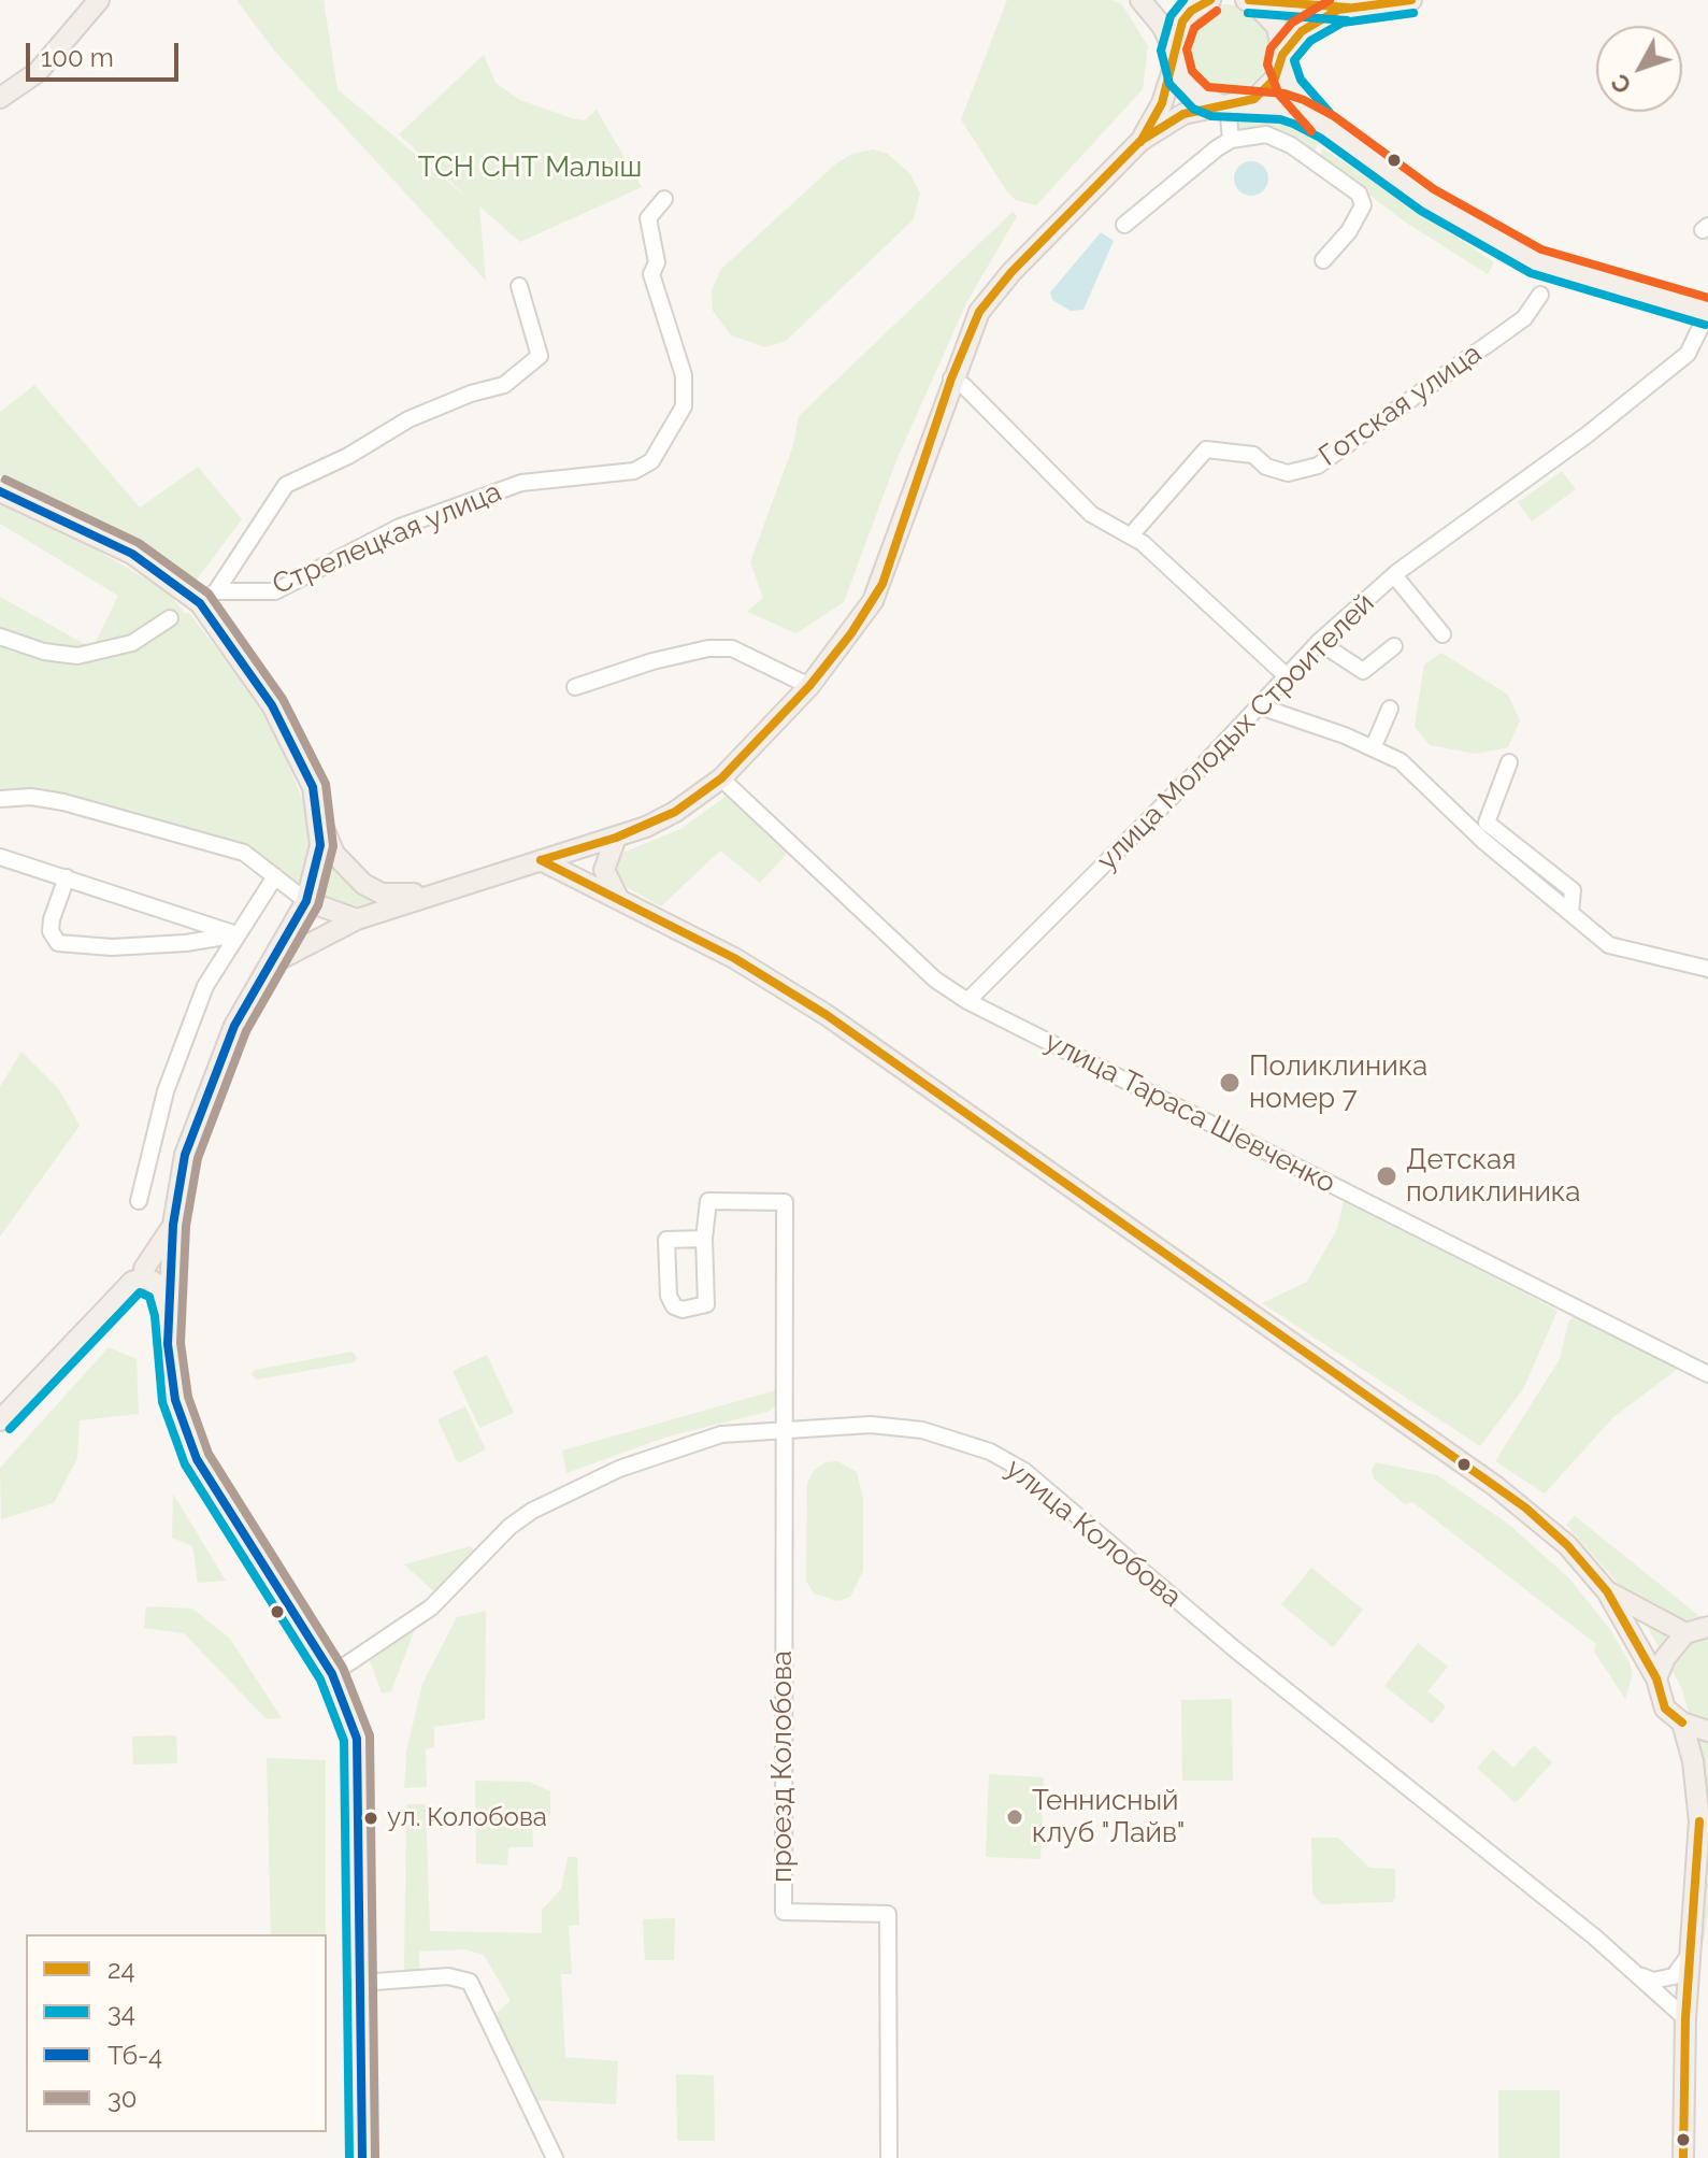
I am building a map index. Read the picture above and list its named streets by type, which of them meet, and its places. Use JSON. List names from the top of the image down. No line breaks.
{"streets":{"street":["Готская улица","Стрелецкая улица","улица Молодых Строителей","улица Тараса Шевченко","улица Колобова","проезд Колобова"]},"crossings":[["улица Молодых Строителей","улица Тараса Шевченко"],["улица Колобова","проезд Колобова"]],"parks":["ТСН СНТ Малыш"],"places":["Поликлиника номер 7","Детская поликлиника","Теннисный клуб \"Лайв\"","ул. Колобова"],"lines":["transit line 24","transit line 34","transit line 30","transit line Тб-4"],"legend":["24","34","Тб-4","30"],"scale_bar":"100 m","north":"bottom left"}
